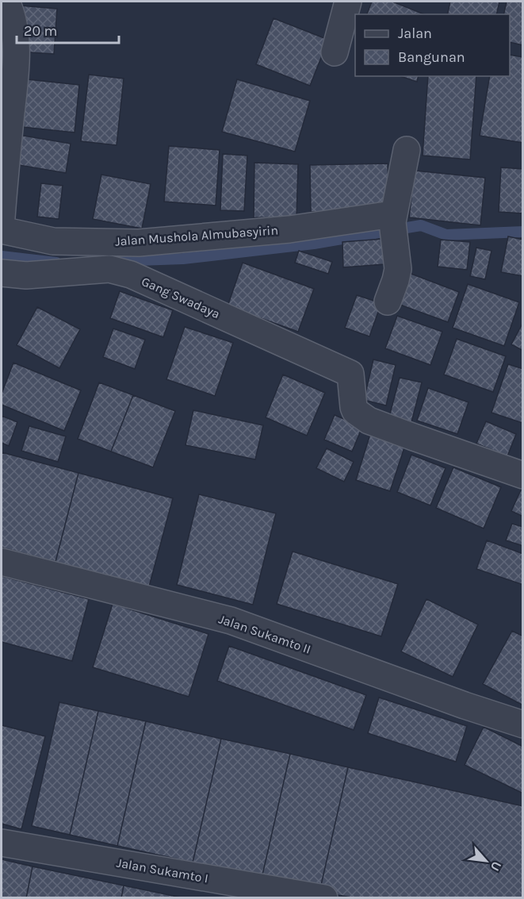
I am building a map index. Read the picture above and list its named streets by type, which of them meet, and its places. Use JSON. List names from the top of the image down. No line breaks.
{"streets":{"street":["Jalan Mushola Almubasyirin","Gang Swadaya","Jalan Sukamto II","Jalan Sukamto I"]},"legend":["Jalan","Bangunan"],"scale_bar":"20 m","north":"bottom right"}
